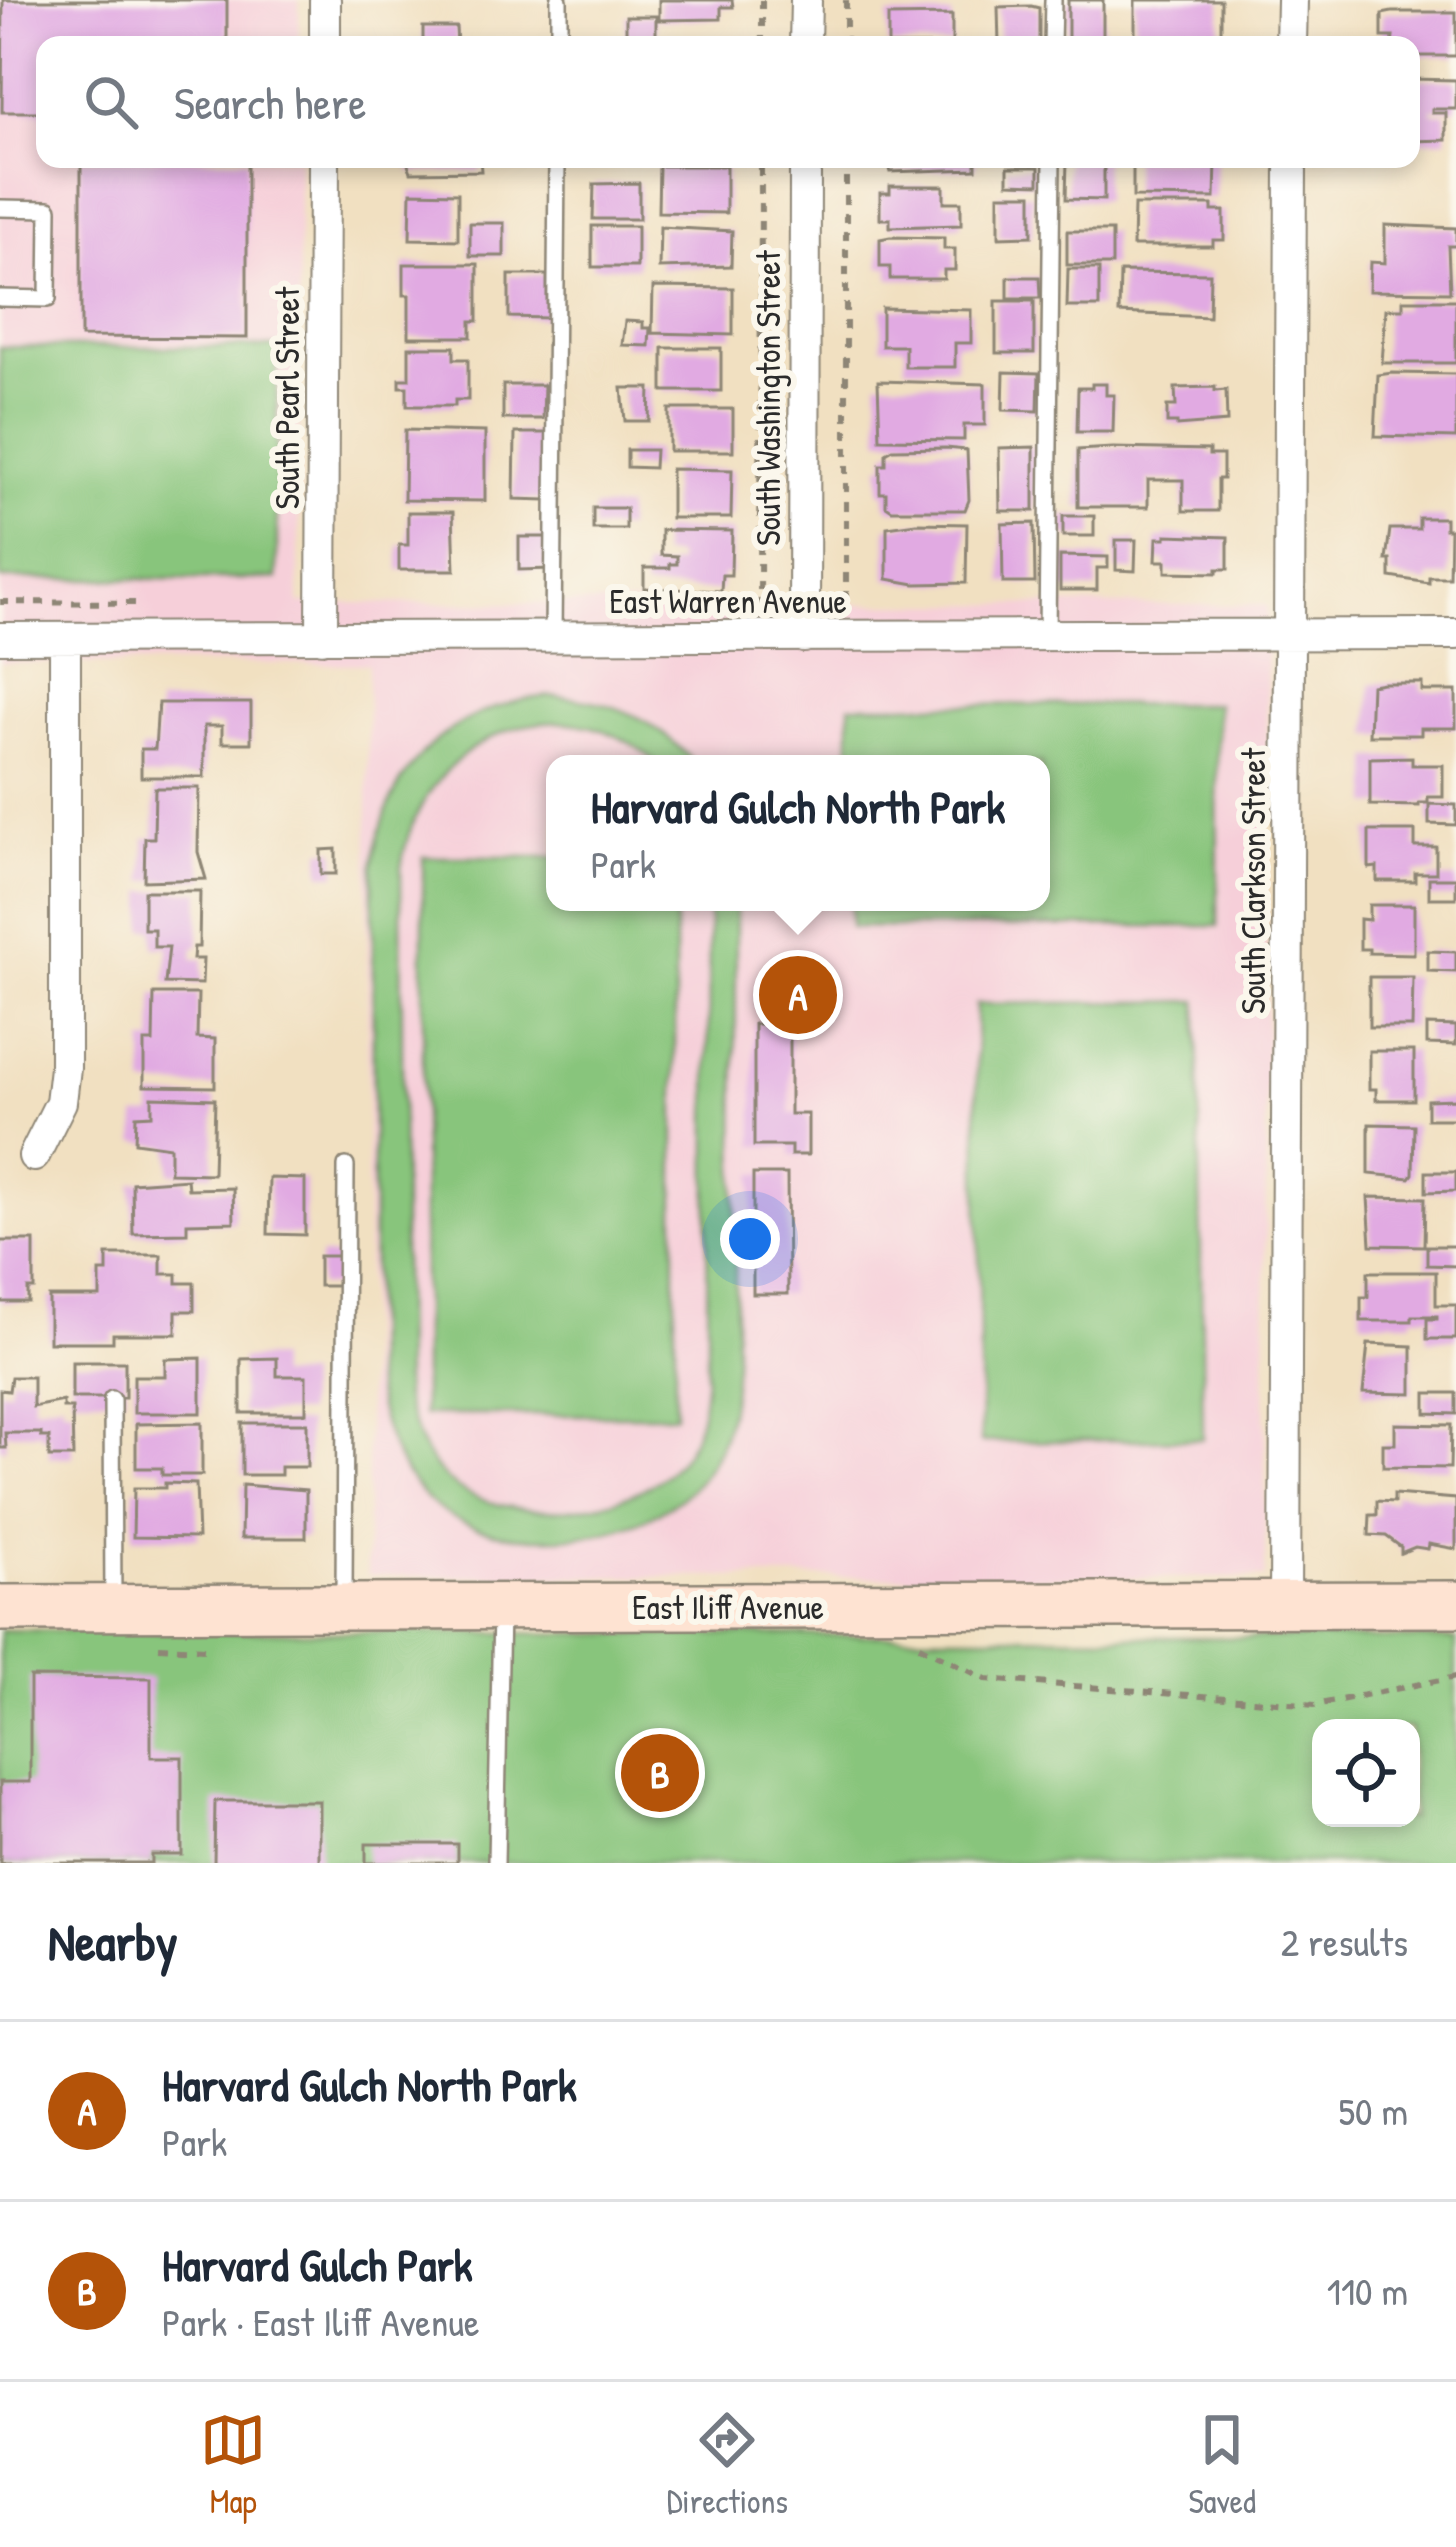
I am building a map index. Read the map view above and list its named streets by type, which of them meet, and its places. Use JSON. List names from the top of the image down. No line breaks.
{"streets":{"street":["South Pearl Street","South Washington Street","East Warren Avenue","South Clarkson Street","East Iliff Avenue"]},"crossings":[["South Pearl Street","East Warren Avenue"],["South Washington Street","East Warren Avenue"],["East Warren Avenue","South Clarkson Street"],["South Clarkson Street","East Iliff Avenue"]],"page":{"search":"Search here","popup":["Harvard Gulch North Park","Park"],"pins":["A","B"],"heading":["Nearby","2 results"],"list":[{"mark":"A","name":"Harvard Gulch North Park","note":"Park","value":"50 m"},{"mark":"B","name":"Harvard Gulch Park","note":"Park · East Iliff Avenue","value":"110 m"}],"nav":["Map","Directions","Saved"]}}
